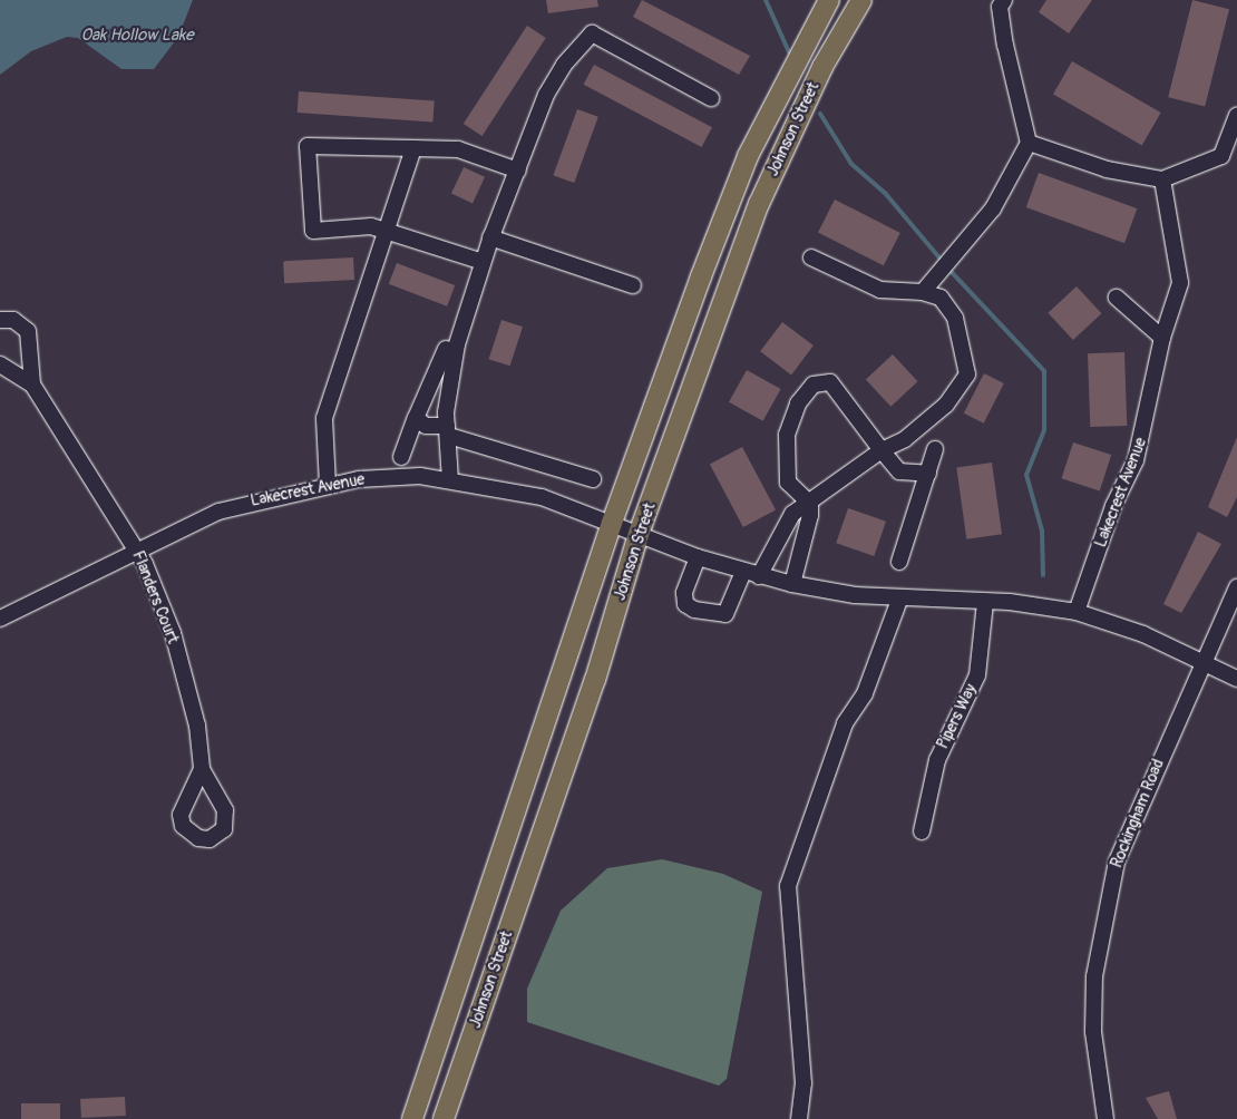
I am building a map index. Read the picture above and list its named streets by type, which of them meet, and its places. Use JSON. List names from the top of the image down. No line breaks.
{"streets":{"main road":["Johnson Street"],"street":["Lakecrest Avenue","Flanders Court","Pipers Way","Rockingham Road"]},"crossings":[["Johnson Street","Lakecrest Avenue"],["Lakecrest Avenue","Flanders Court"],["Lakecrest Avenue","Pipers Way"],["Lakecrest Avenue","Rockingham Road"]],"water":["Oak Hollow Lake"]}
